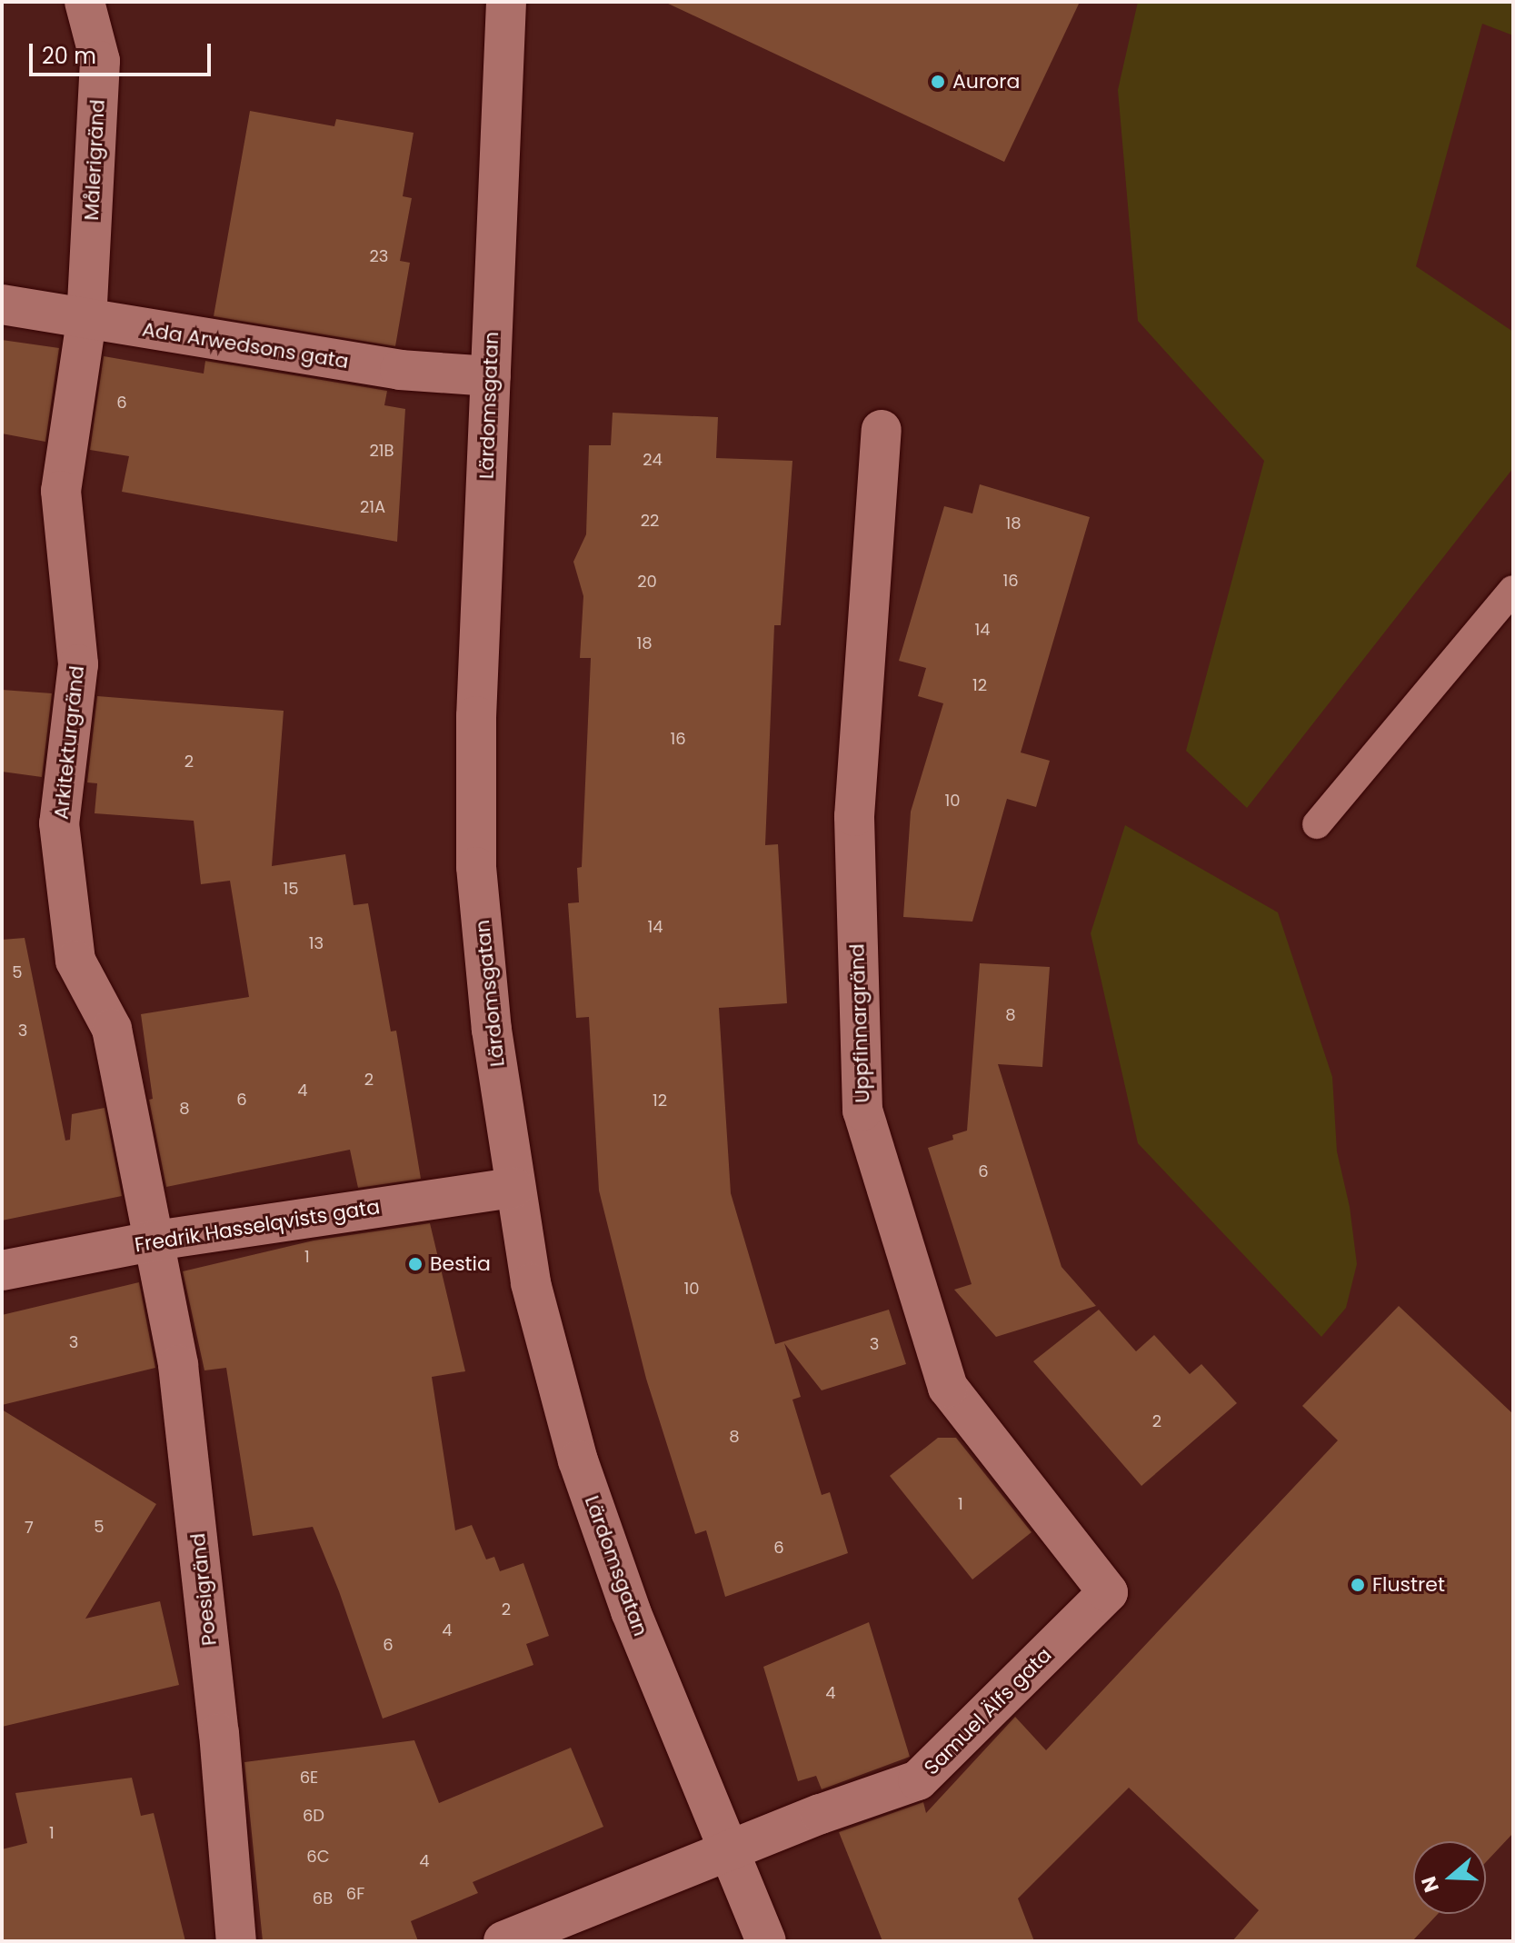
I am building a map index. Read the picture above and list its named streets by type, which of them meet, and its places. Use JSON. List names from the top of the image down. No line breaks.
{"streets":{"street":["Målerigränd","Ada Arwedsons gata","Lärdomsgatan","Arkitekturgränd","Uppfinnargränd","Fredrik Hasselqvists gata","Poesigränd","Samuel Älfs gata"]},"crossings":[["Målerigränd","Ada Arwedsons gata"],["Målerigränd","Arkitekturgränd"],["Ada Arwedsons gata","Lärdomsgatan"],["Ada Arwedsons gata","Arkitekturgränd"],["Lärdomsgatan","Fredrik Hasselqvists gata"],["Lärdomsgatan","Samuel Älfs gata"],["Arkitekturgränd","Fredrik Hasselqvists gata"],["Arkitekturgränd","Poesigränd"],["Uppfinnargränd","Samuel Älfs gata"],["Fredrik Hasselqvists gata","Poesigränd"]],"places":["Aurora","Bestia","Flustret"],"house_numbers":["23","6","21B","24","21A","22","18","16","20","14","18","12","16","2","10","15","14","13","5","8","3","2","4","6","12","8","6","1","10","3","3","2","8","1","5","7","6","2","4","6","4","6E","6D","1","6C","4","6F","6B"],"scale_bar":"20 m","north":"left"}
